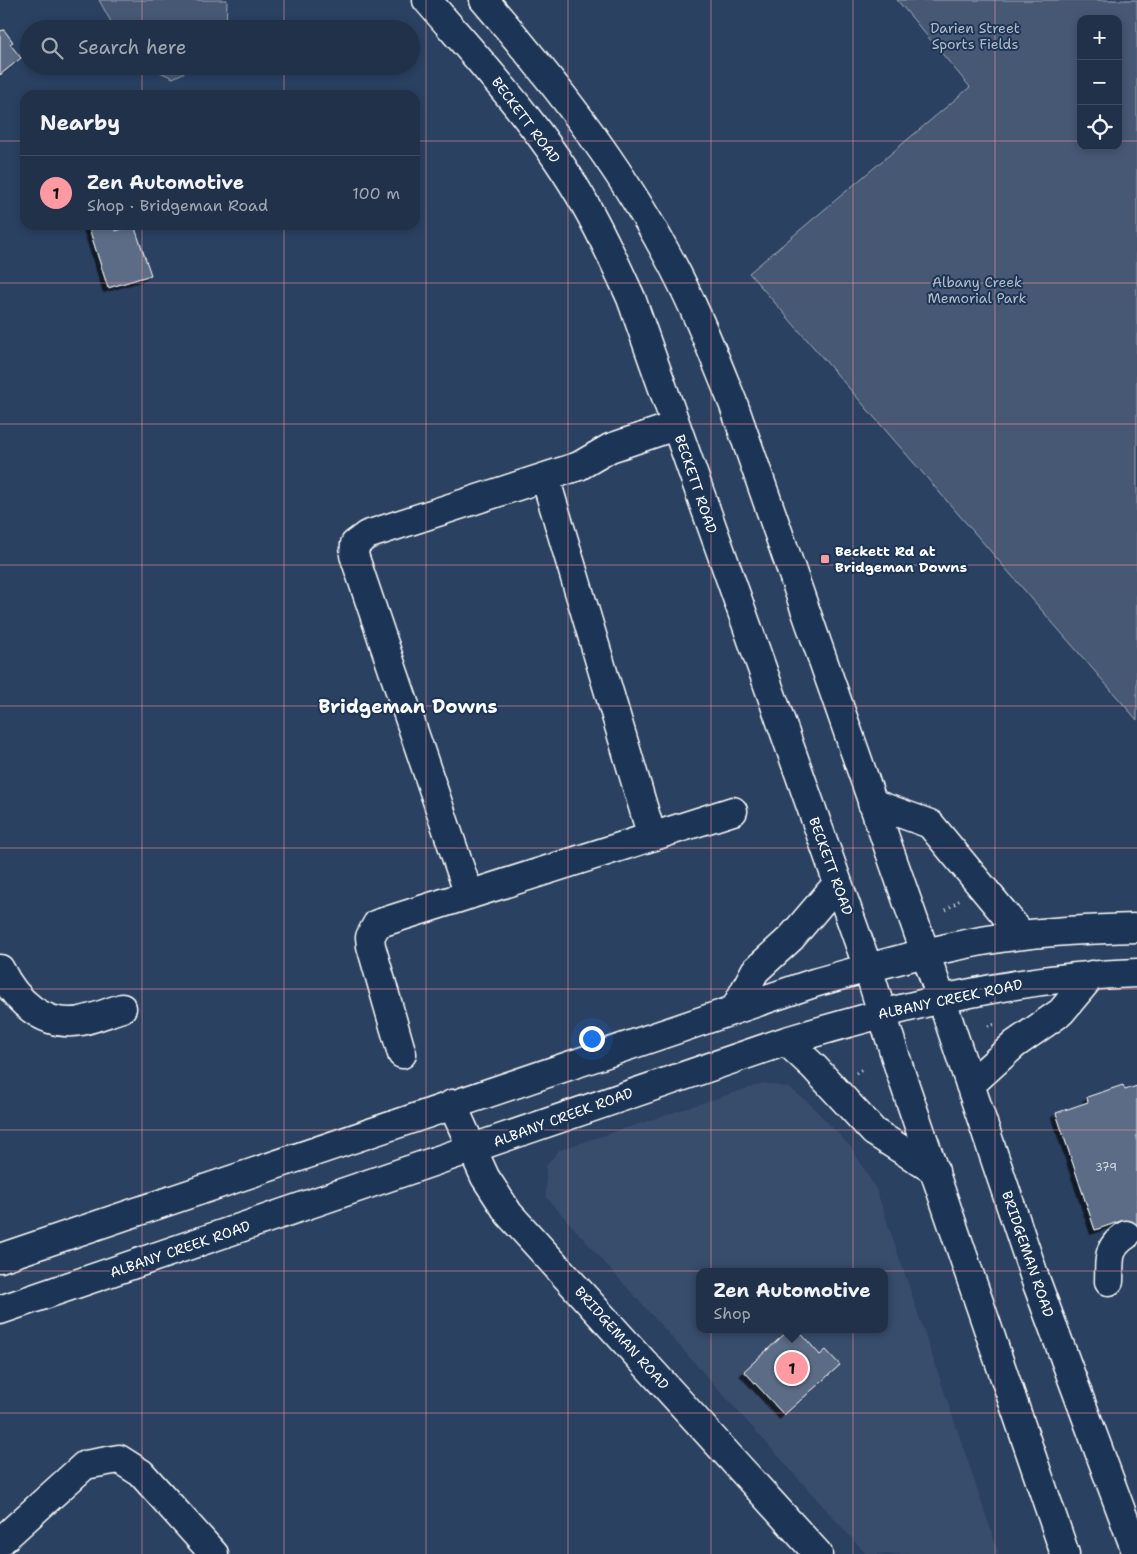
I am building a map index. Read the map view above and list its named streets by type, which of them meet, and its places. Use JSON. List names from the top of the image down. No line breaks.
{"streets":{"main road":["BECKETT ROAD","ALBANY CREEK ROAD","BRIDGEMAN ROAD"]},"crossings":[["BECKETT ROAD","ALBANY CREEK ROAD"],["ALBANY CREEK ROAD","BRIDGEMAN ROAD"]],"districts":["Bridgeman Downs"],"parks":["Darien Street Sports Fields","Albany Creek Memorial Park"],"places":{"transit":["Beckett Rd at Bridgeman Downs"]},"house_numbers":["379"],"page":{"map_buttons":["+","−"],"search":"Search here","heading":"Nearby","list":[{"mark":"1","name":"Zen Automotive","note":"Shop · Bridgeman Road","value":"100 m"}],"popup":["Zen Automotive","Shop"],"pins":"1"}}
